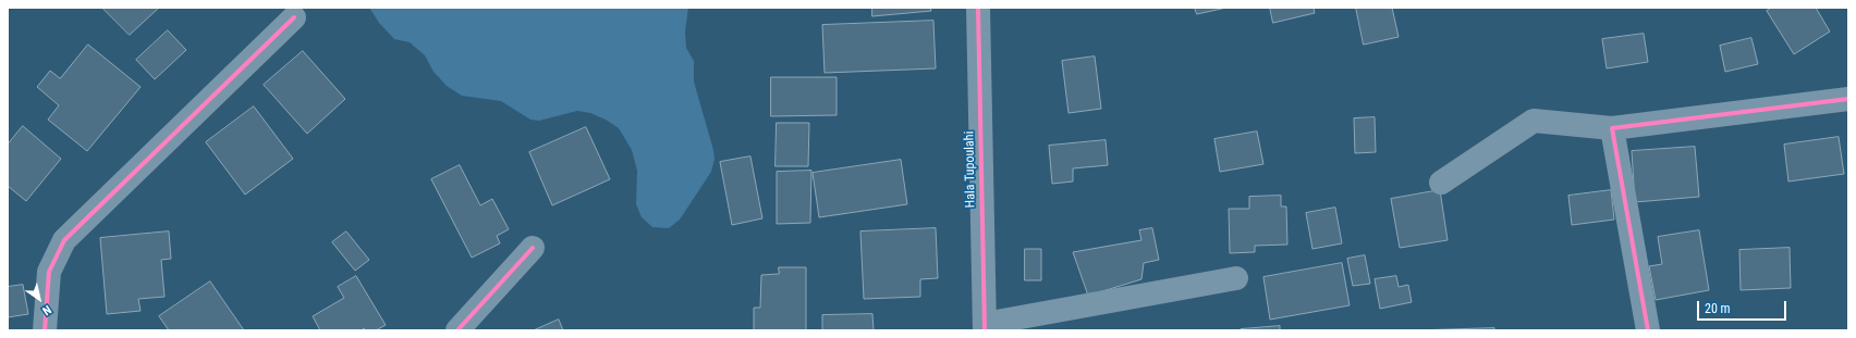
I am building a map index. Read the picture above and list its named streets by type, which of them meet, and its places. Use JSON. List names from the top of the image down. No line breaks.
{"streets":{"street":["Hala Tupoulahi"]},"scale_bar":"20 m","north":"bottom right"}
